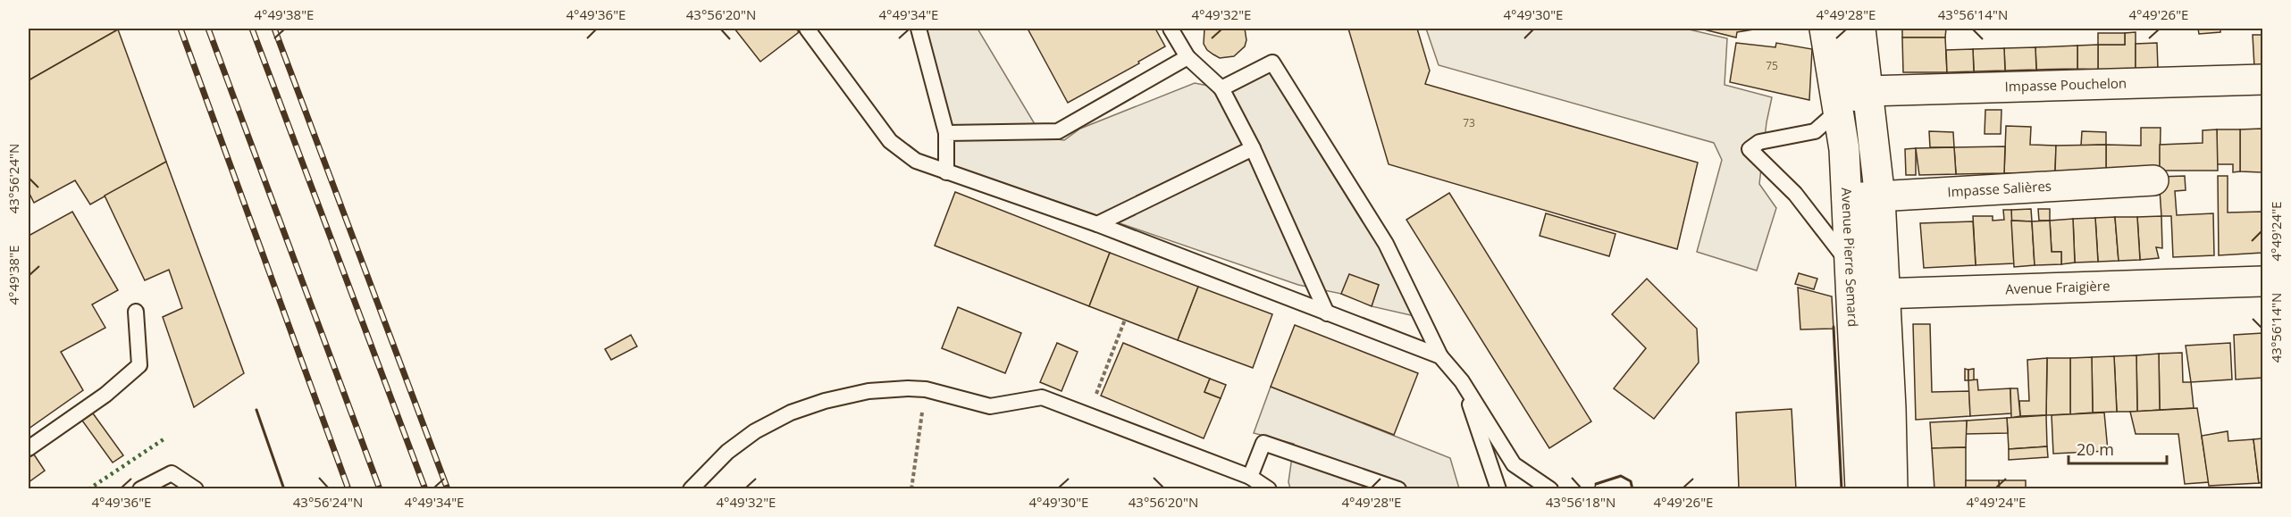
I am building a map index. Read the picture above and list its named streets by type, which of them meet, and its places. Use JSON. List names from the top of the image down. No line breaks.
{"streets":{"street":["Impasse Pouchelon","Impasse Salières","Avenue Pierre Semard","Avenue Fraigière"]},"crossings":[["Impasse Pouchelon","Avenue Pierre Semard"],["Impasse Salières","Avenue Pierre Semard"],["Avenue Pierre Semard","Avenue Fraigière"]],"house_numbers":["75","73"],"scale_bar":"20 m","coordinates":["4°49'38\"E","4°49'36\"E","43°56'20\"N","4°49'34\"E","4°49'32\"E","4°49'30\"E","4°49'28\"E","43°56'14\"N","4°49'26\"E","43°56'24\"N","4°49'24\"E","43°56'18\"N"]}
